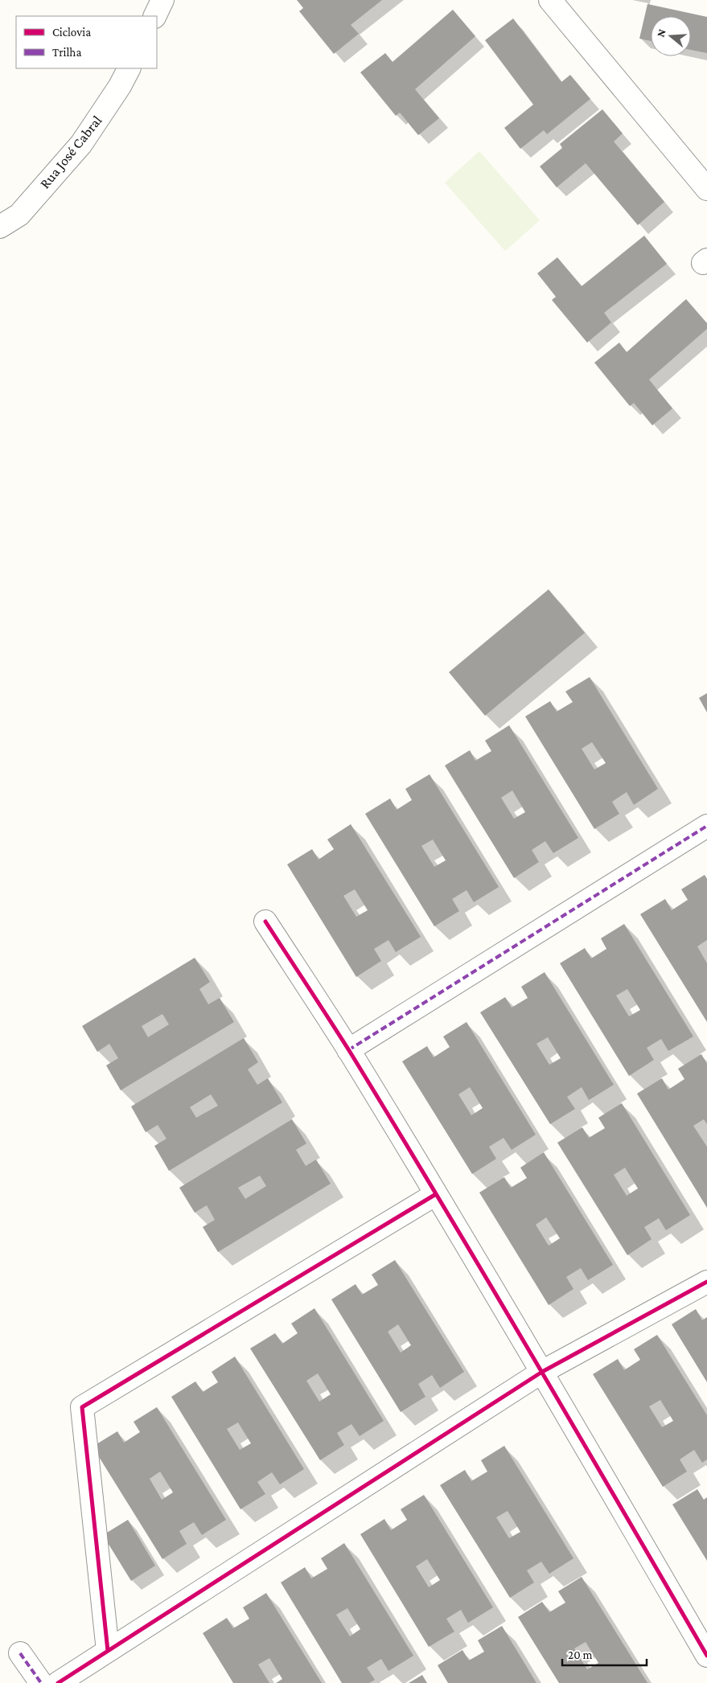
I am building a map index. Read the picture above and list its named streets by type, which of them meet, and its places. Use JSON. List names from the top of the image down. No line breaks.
{"streets":{"street":["Rua José Cabral"]},"legend":["Ciclovia","Trilha"],"scale_bar":"20 m","north":"left"}
